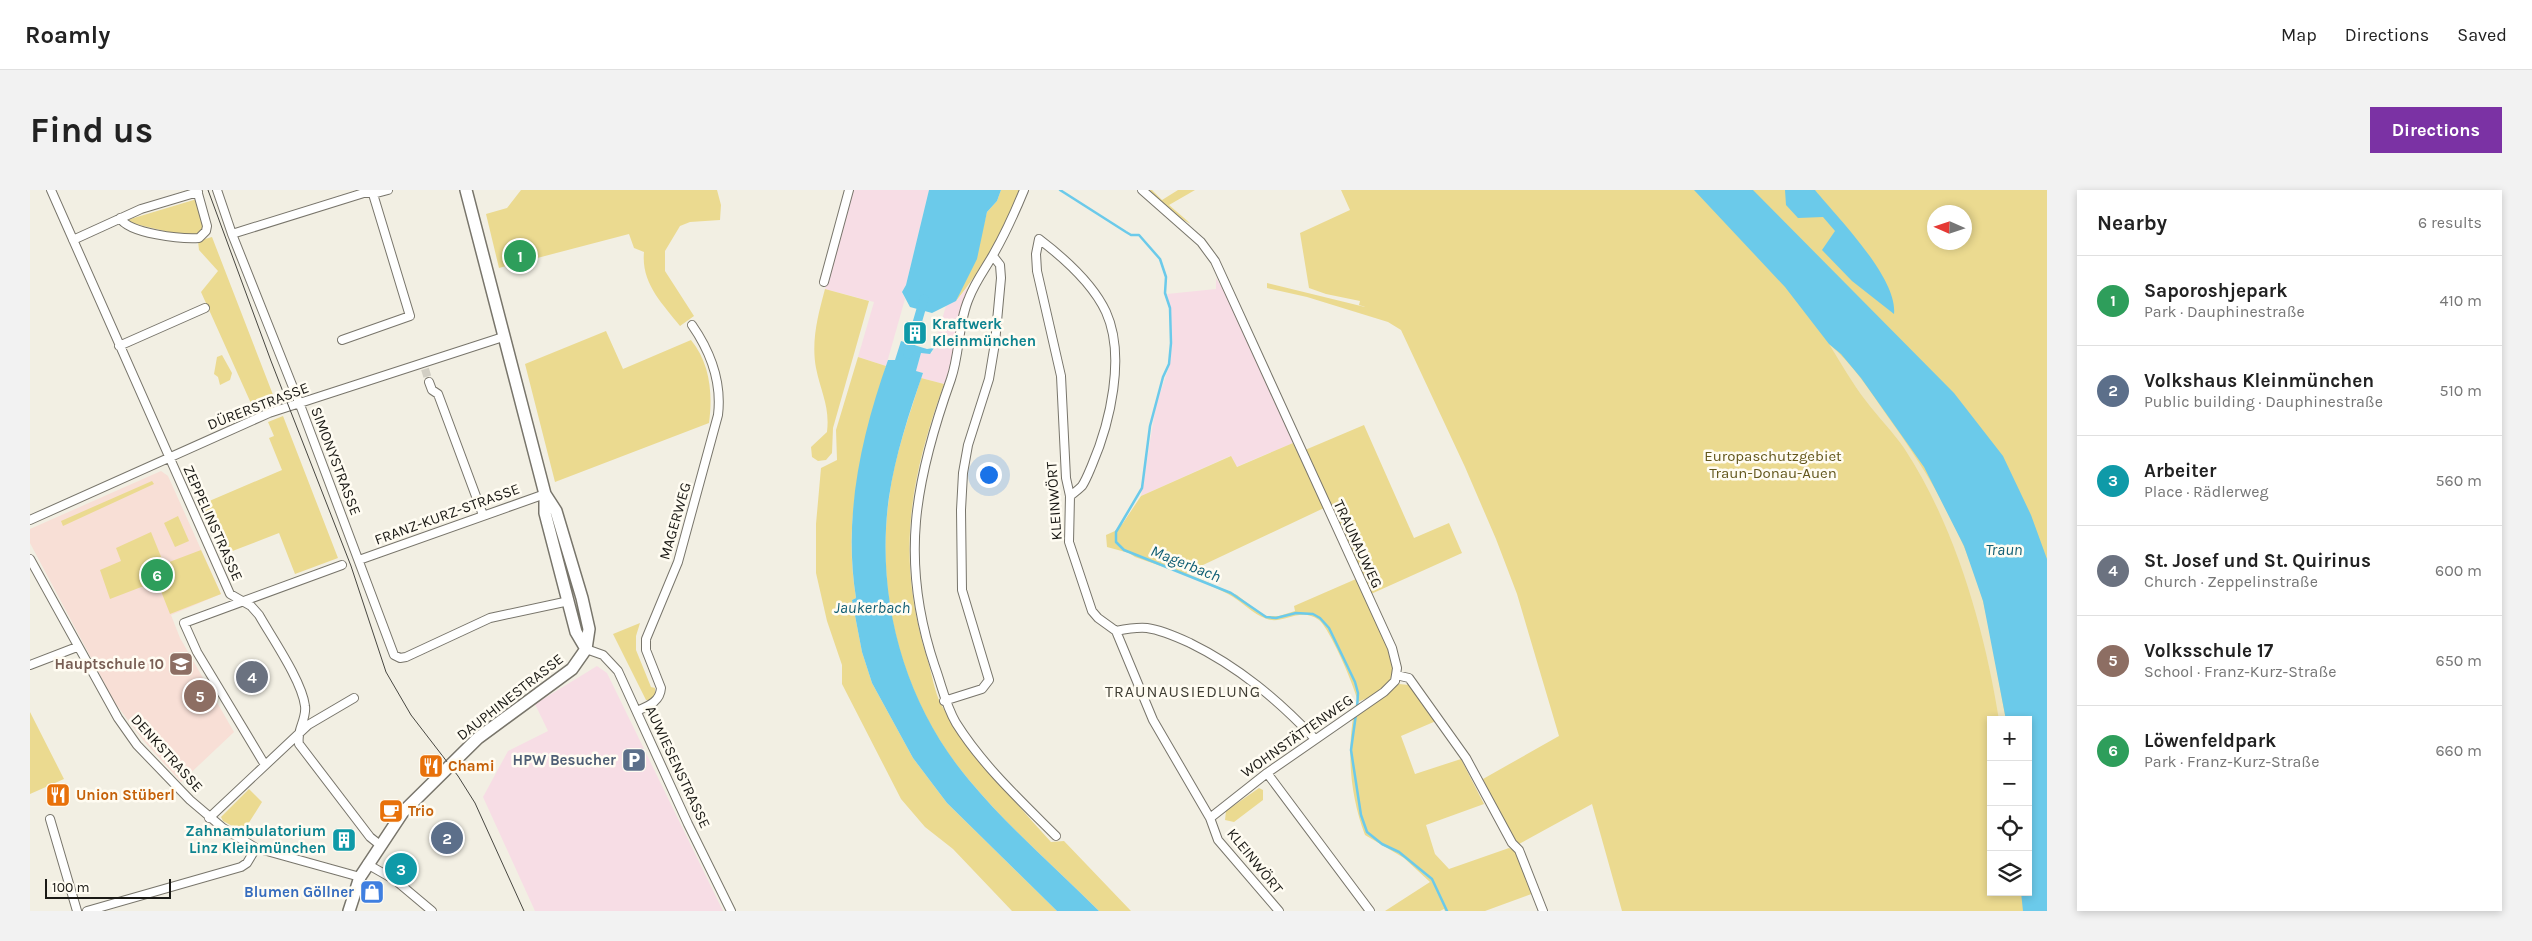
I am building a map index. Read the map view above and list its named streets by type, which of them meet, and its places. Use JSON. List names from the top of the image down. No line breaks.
{"streets":{"main road":["DAUPHINESTRASSE"],"street":["DÜRERSTRASSE","SIMONYSTRASSE","KLEINWÖRT","FRANZ-KURZ-STRASSE","MAGERWEG","ZEPPELINSTRASSE","TRAUNAUWEG","WOHNSTÄTTENWEG","DENKSTRASSE","AUWIESENSTRASSE"]},"crossings":[["DÜRERSTRASSE","SIMONYSTRASSE"],["DÜRERSTRASSE","ZEPPELINSTRASSE"],["SIMONYSTRASSE","FRANZ-KURZ-STRASSE"],["KLEINWÖRT","WOHNSTÄTTENWEG"],["MAGERWEG","AUWIESENSTRASSE"],["ZEPPELINSTRASSE","DAUPHINESTRASSE"],["TRAUNAUWEG","WOHNSTÄTTENWEG"],["DAUPHINESTRASSE","DENKSTRASSE"],["DAUPHINESTRASSE","AUWIESENSTRASSE"]],"districts":["TRAUNAUSIEDLUNG"],"water":["Traun","Magerbach","Jaukerbach"],"parks":["Europaschutzgebiet Traun-Donau-Auen"],"places":{"building":["Kraftwerk Kleinmünchen","Zahnambulatorium Linz Kleinmünchen"],"school or university":["Hauptschule 10"],"parking":["HPW Besucher"],"restaurant":["Chami","Union Stüberl"],"cafe":["Trio"],"shop":["Blumen Göllner"]},"scale_bar":"100 m","north":"left","page":{"header":"Roamly","nav":["Map","Directions","Saved"],"buttons":"Directions","title":"Find us","heading":["Nearby","6 results"],"pins":["1","6","4","5","2","3"],"list":[{"mark":"1","name":"Saporoshjepark","note":"Park · Dauphinestraße","value":"410 m"},{"mark":"2","name":"Volkshaus Kleinmünchen","note":"Public building · Dauphinestraße","value":"510 m"},{"mark":"3","name":"Arbeiter","note":"Place · Rädlerweg","value":"560 m"},{"mark":"4","name":"St. Josef und St. Quirinus","note":"Church · Zeppelinstraße","value":"600 m"},{"mark":"5","name":"Volksschule 17","note":"School · Franz-Kurz-Straße","value":"650 m"},{"mark":"6","name":"Löwenfeldpark","note":"Park · Franz-Kurz-Straße","value":"660 m"}],"map_buttons":["+","−"],"scale":"100 m"}}
